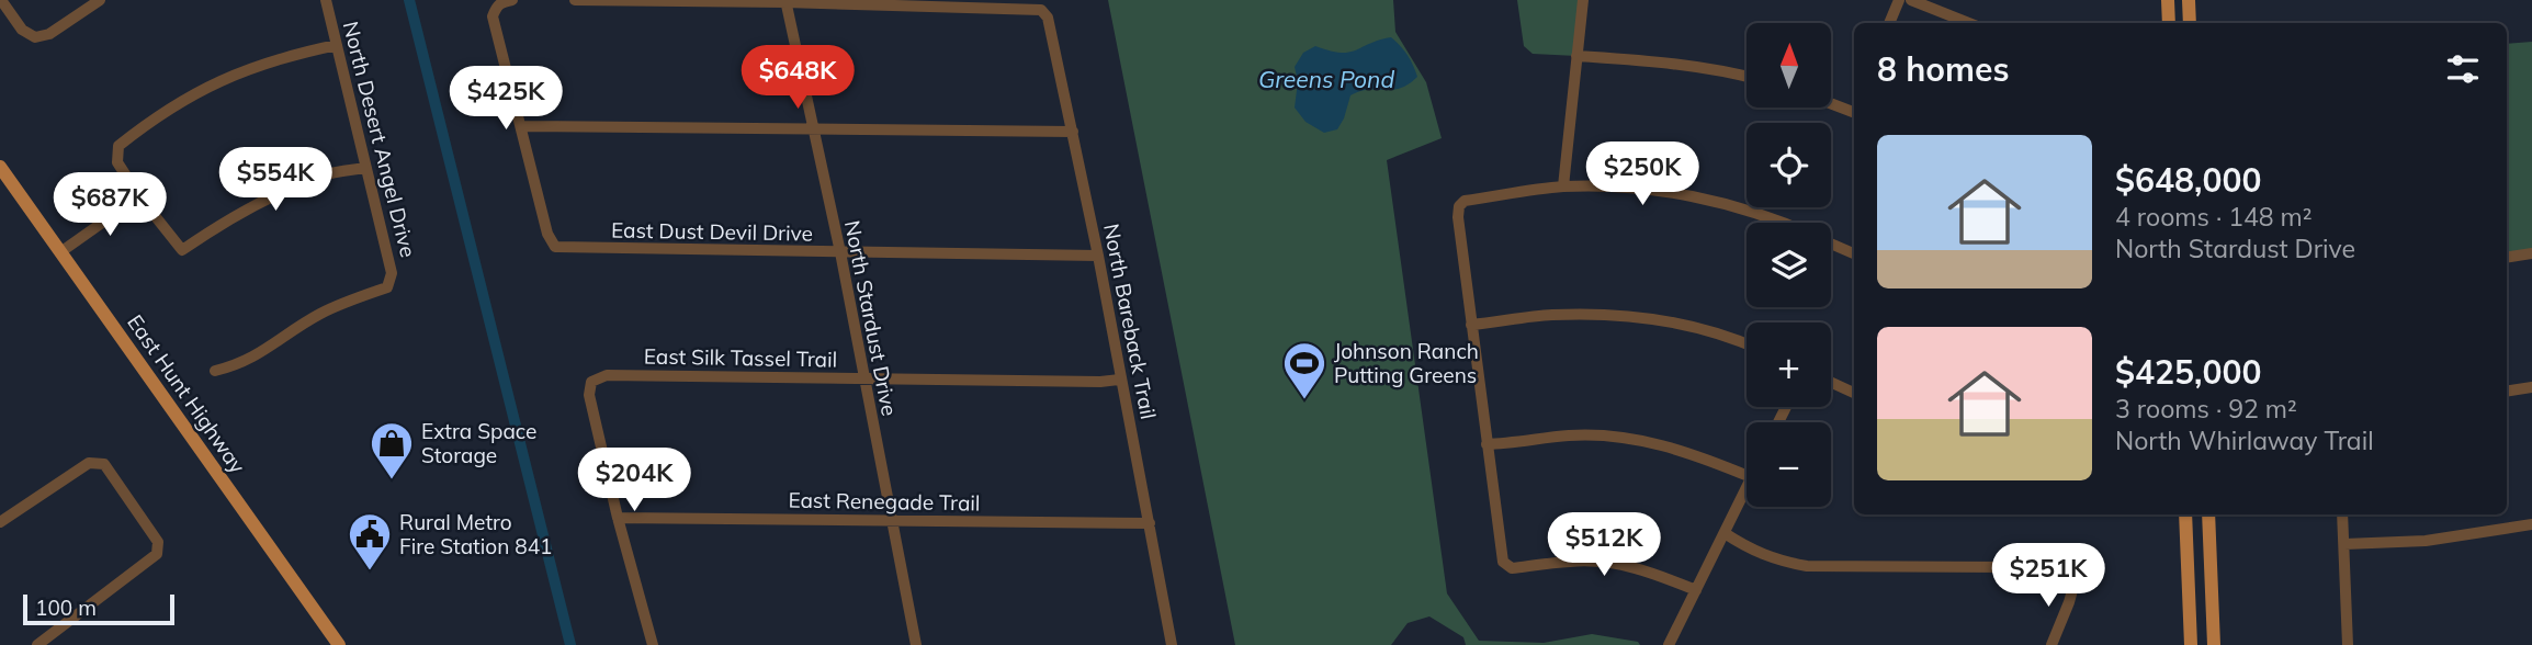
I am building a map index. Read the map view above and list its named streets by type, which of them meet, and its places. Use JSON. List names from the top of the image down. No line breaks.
{"streets":{"main road":["East Hunt Highway"],"street":["North Desert Angel Drive","East Dust Devil Drive","North Stardust Drive","North Bareback Trail","East Silk Tassel Trail","East Renegade Trail"]},"crossings":[["East Dust Devil Drive","North Stardust Drive"],["East Dust Devil Drive","North Bareback Trail"],["North Stardust Drive","North Bareback Trail"],["North Stardust Drive","East Silk Tassel Trail"],["North Stardust Drive","East Renegade Trail"],["North Bareback Trail","East Silk Tassel Trail"],["North Bareback Trail","East Renegade Trail"],["East Silk Tassel Trail","East Renegade Trail"]],"water":["Greens Pond"],"places":{"sports":["Johnson Ranch Putting Greens"],"shop":["Extra Space Storage"],"public building":["Rural Metro Fire Station 841"]},"scale_bar":"100 m","north":"top","page":{"map_buttons":["+","−"],"heading":"8 homes","price":["$648K","$425K","$250K","$554K","$687K","$204K","$512K","$251K"],"list":[{"name":"$648,000","note":"4 rooms · 148 m² · North Stardust Drive"},{"name":"$425,000","note":"3 rooms · 92 m² · North Whirlaway Trail"}],"scale":"100 m"}}
